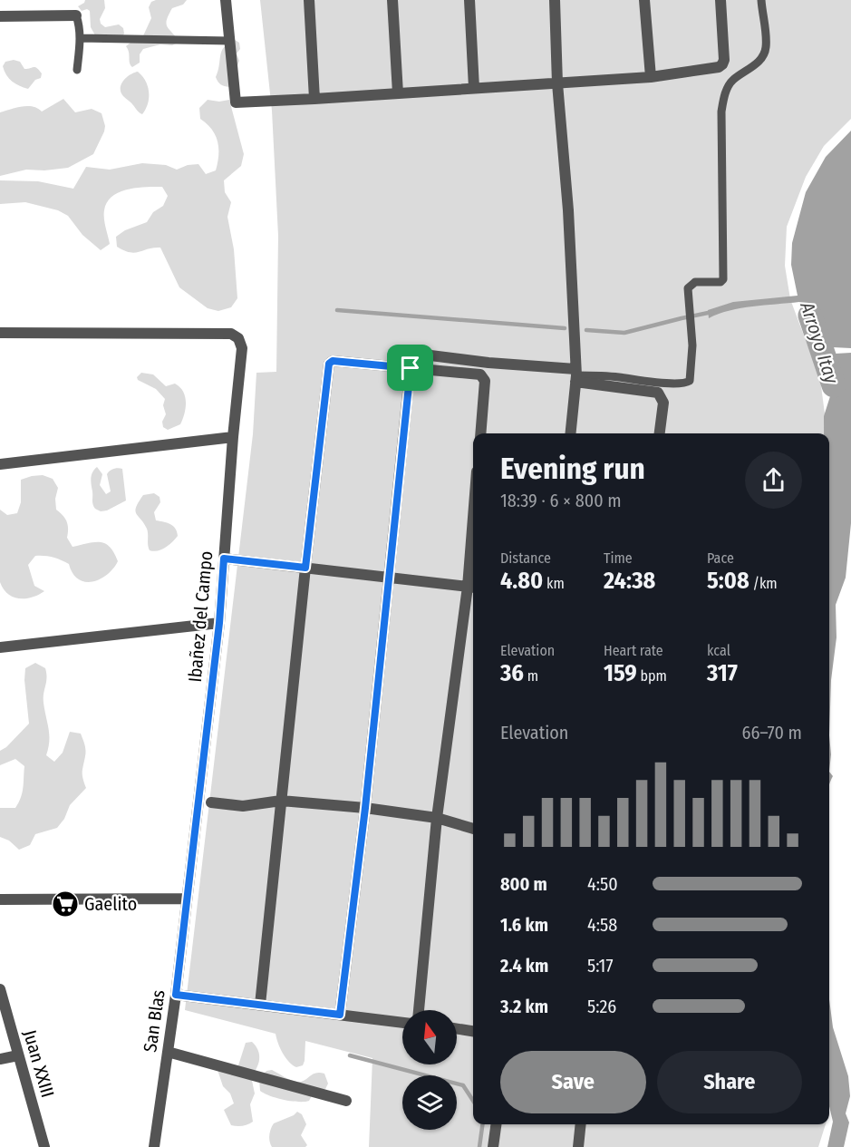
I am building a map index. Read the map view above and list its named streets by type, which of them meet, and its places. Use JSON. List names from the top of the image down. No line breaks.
{"streets":{"street":["Ibañez del Campo","San Blas","Juan XXIII"]},"crossings":[["Ibañez del Campo","San Blas"]],"water":["Arroyo Itay"],"places":{"supermarket":["Gaelito"]},"north":"top","page":{"heading":["Evening run","18:39 · 6 × 800 m"],"stats":[["Distance","4.80 km"],["Time","24:38"],["Pace","5:08 /km"],["Elevation","36 m"],["Heart rate","159 bpm"],["kcal","317"]],"chart":["Elevation","66–70 m"],"list":[{"name":"800 m","note":"4:50"},{"name":"1.6 km","note":"4:58"},{"name":"2.4 km","note":"5:17"},{"name":"3.2 km","note":"5:26"}],"buttons":["Save","Share"]}}
